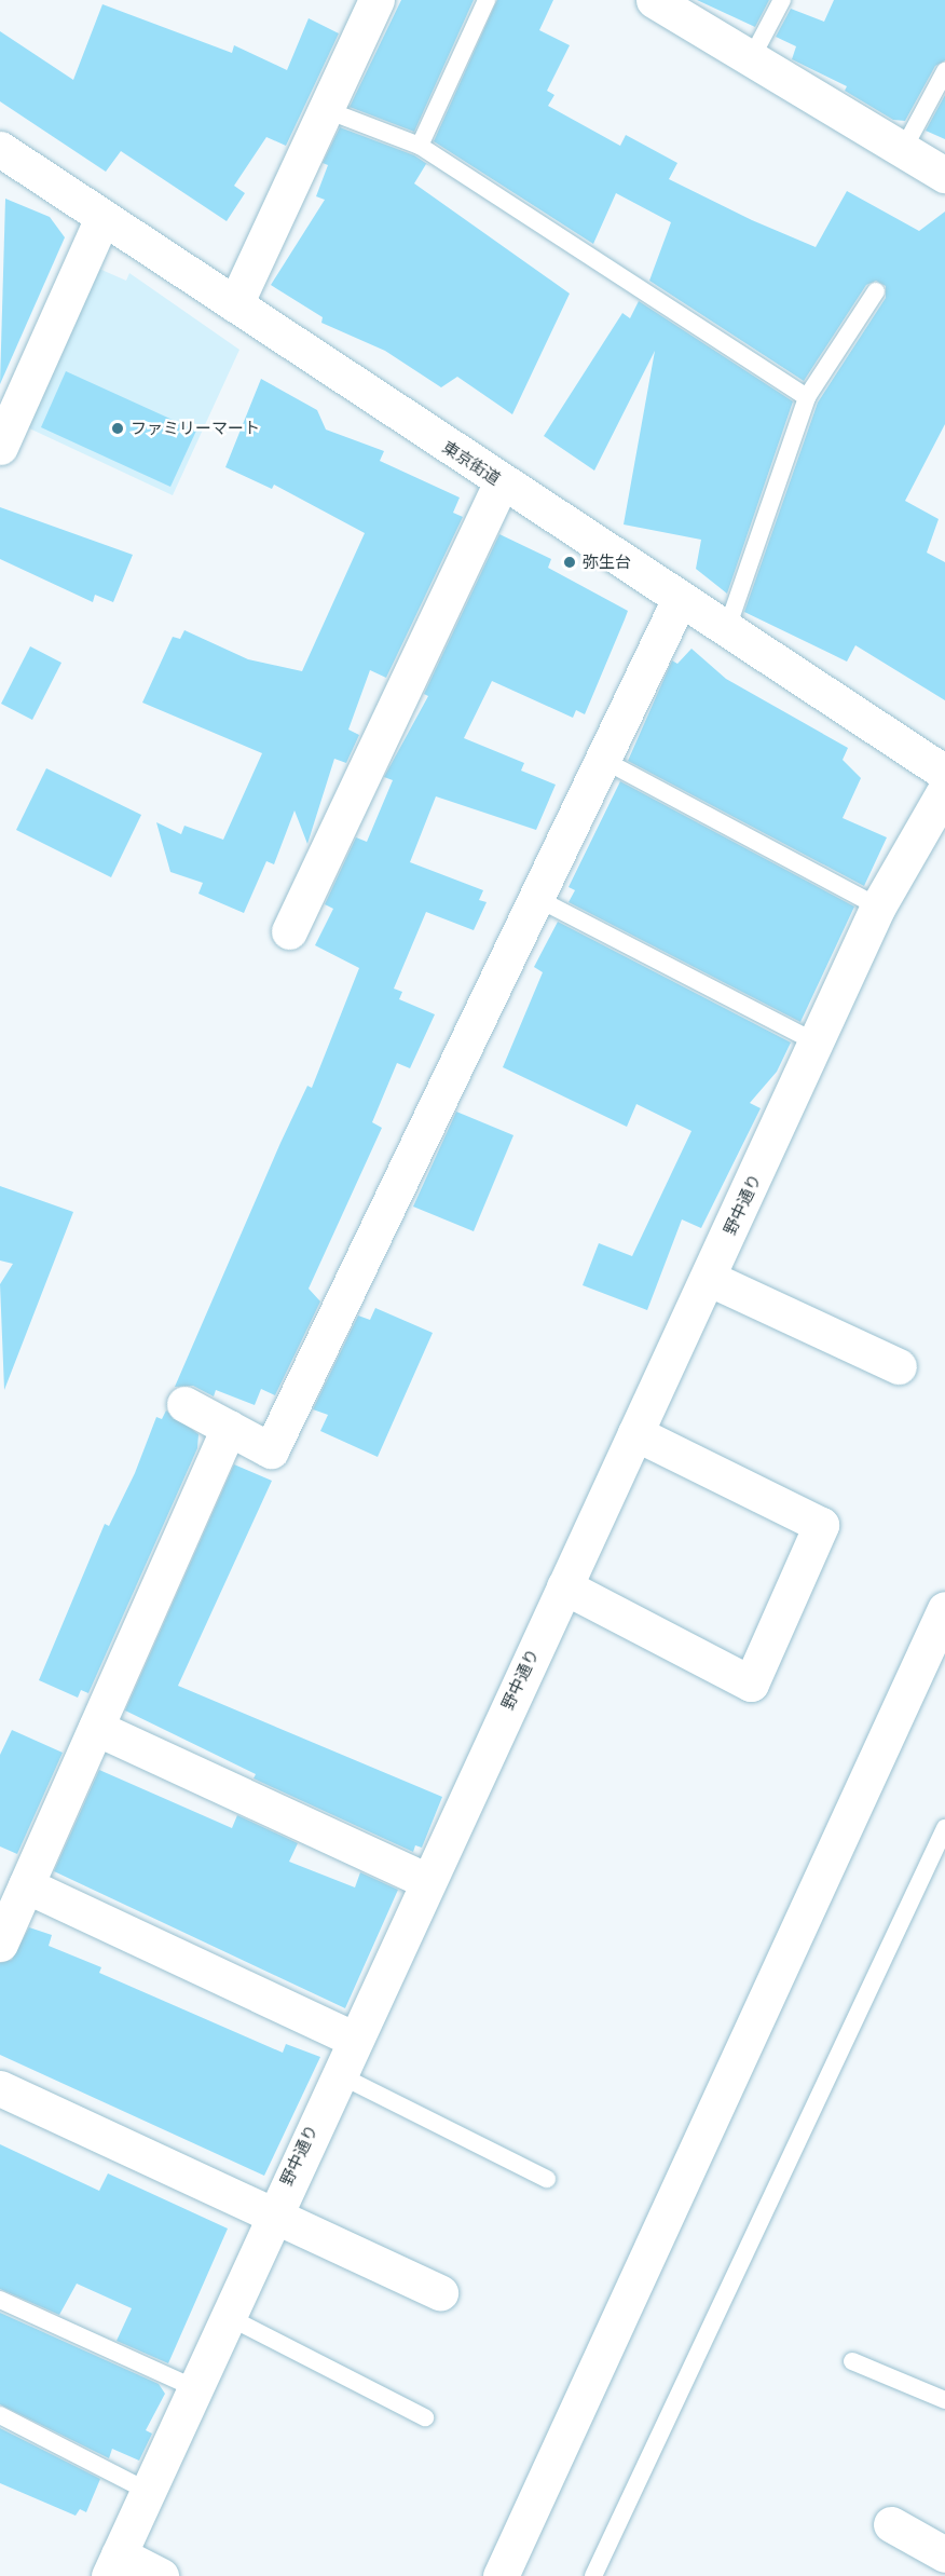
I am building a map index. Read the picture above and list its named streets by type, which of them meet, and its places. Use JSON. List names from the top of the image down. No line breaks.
{"streets":{"street":["東京街道","野中通り"]},"places":["ファミリーマート","弥生台"]}
